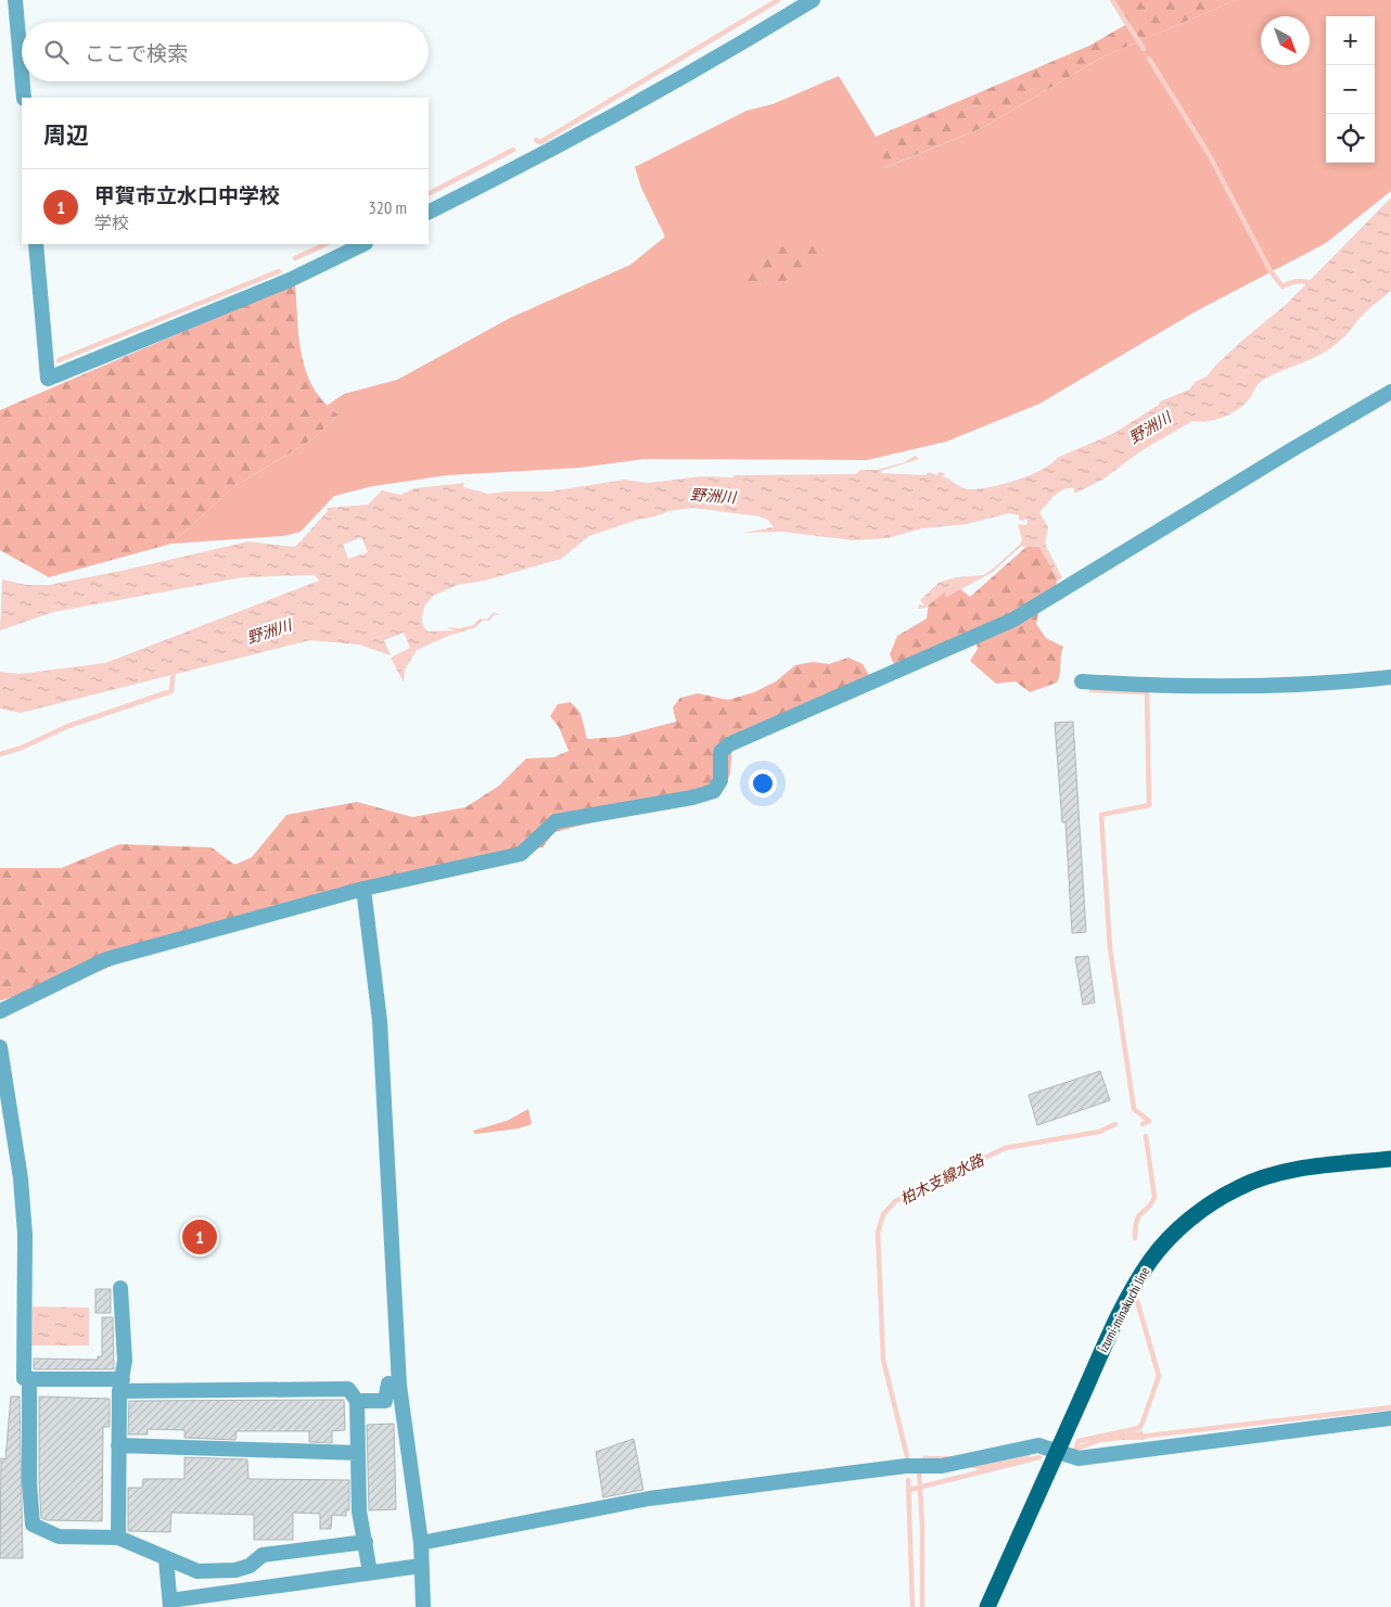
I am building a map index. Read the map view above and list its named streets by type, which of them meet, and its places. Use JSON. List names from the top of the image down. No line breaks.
{"streets":{"main road":["izumi-minakuchi line"]},"water":["野洲川","柏木支線水路"],"north":"bottom right","page":{"map_buttons":["+","−"],"search":"ここで検索","heading":"周辺","list":[{"mark":"1","name":"甲賀市立水口中学校","note":"学校","value":"320 m"}],"pins":"1"}}
